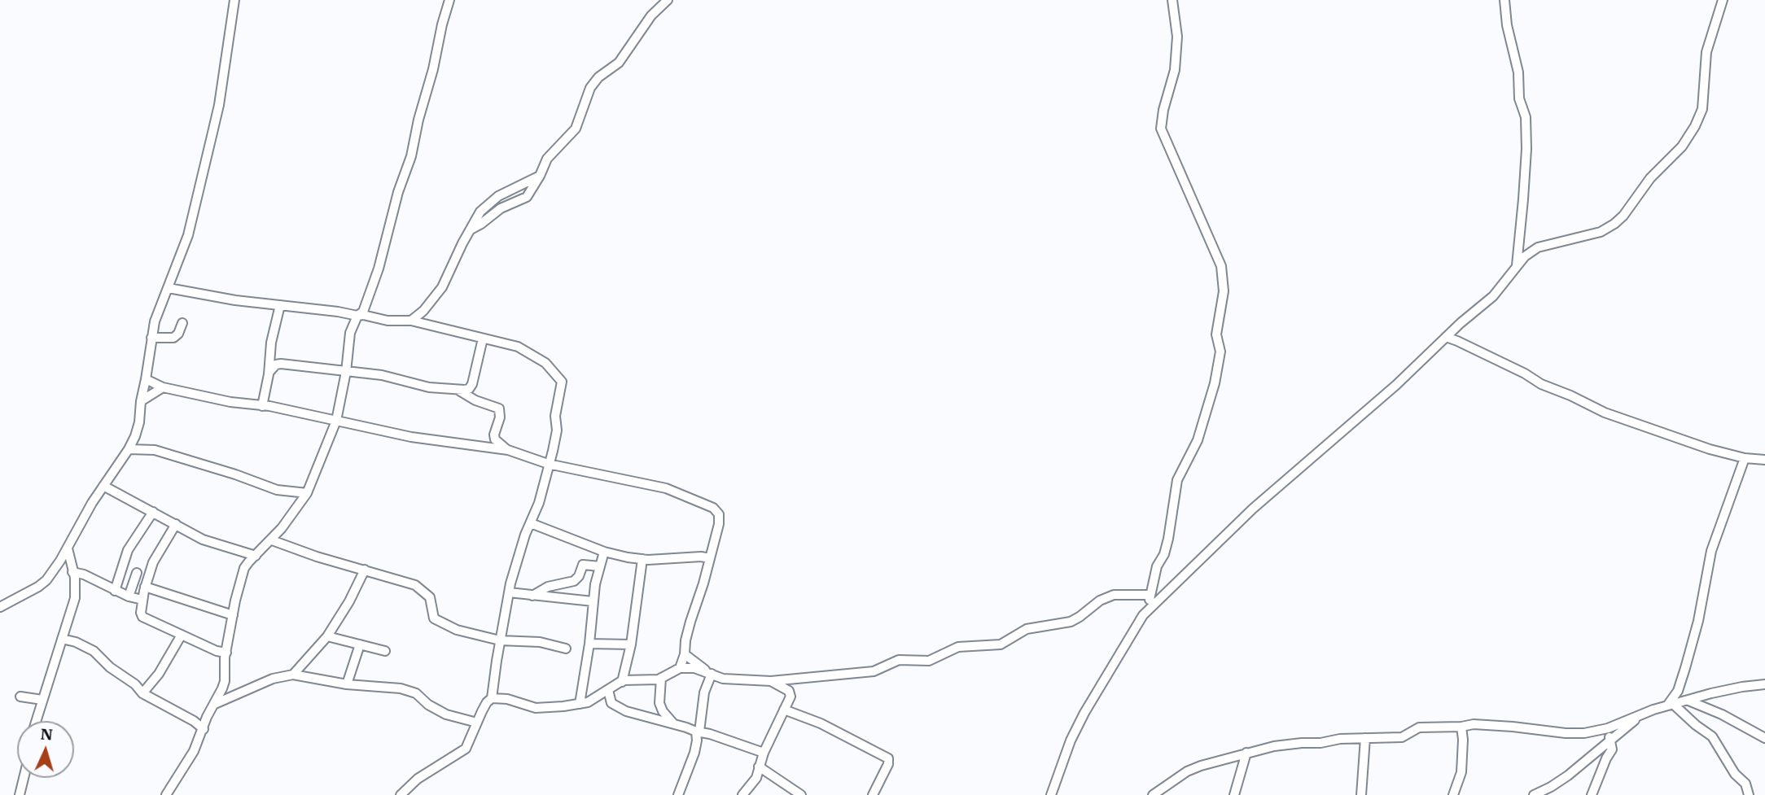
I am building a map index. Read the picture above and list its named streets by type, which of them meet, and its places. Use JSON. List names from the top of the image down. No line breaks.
{"north":"top"}
